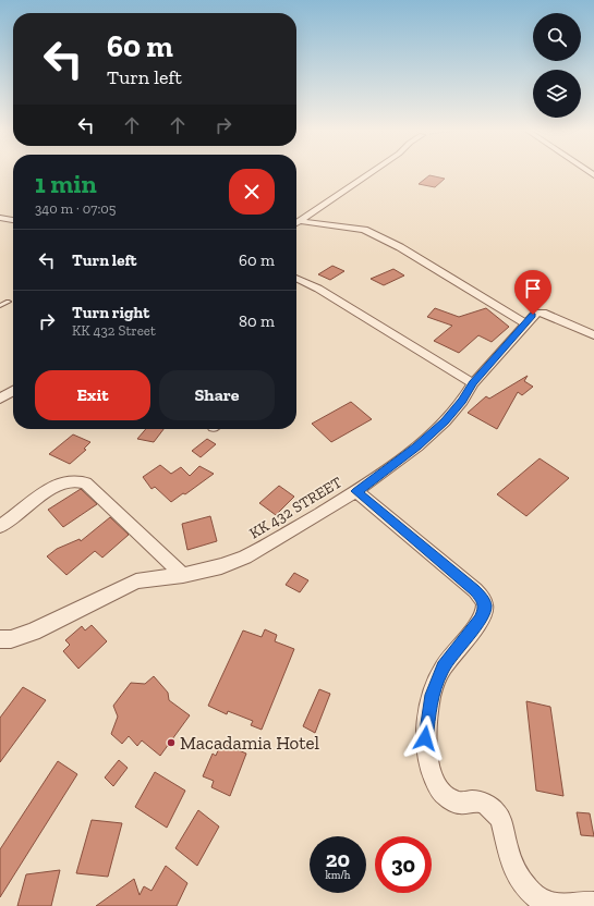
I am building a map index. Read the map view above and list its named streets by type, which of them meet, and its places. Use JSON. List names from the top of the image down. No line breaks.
{"streets":{"street":["KK 432 STREET"]},"places":["Macadamia Hotel"],"page":{"turn":["60 m","Turn left"],"heading":["1 min","340 m · 07:05"],"list":[{"name":"Turn left","value":"60 m"},{"name":"Turn right","note":"KK 432 Street","value":"80 m"}],"buttons":["Exit","Share"],"speed":"20 km/h","limit":"30"}}
